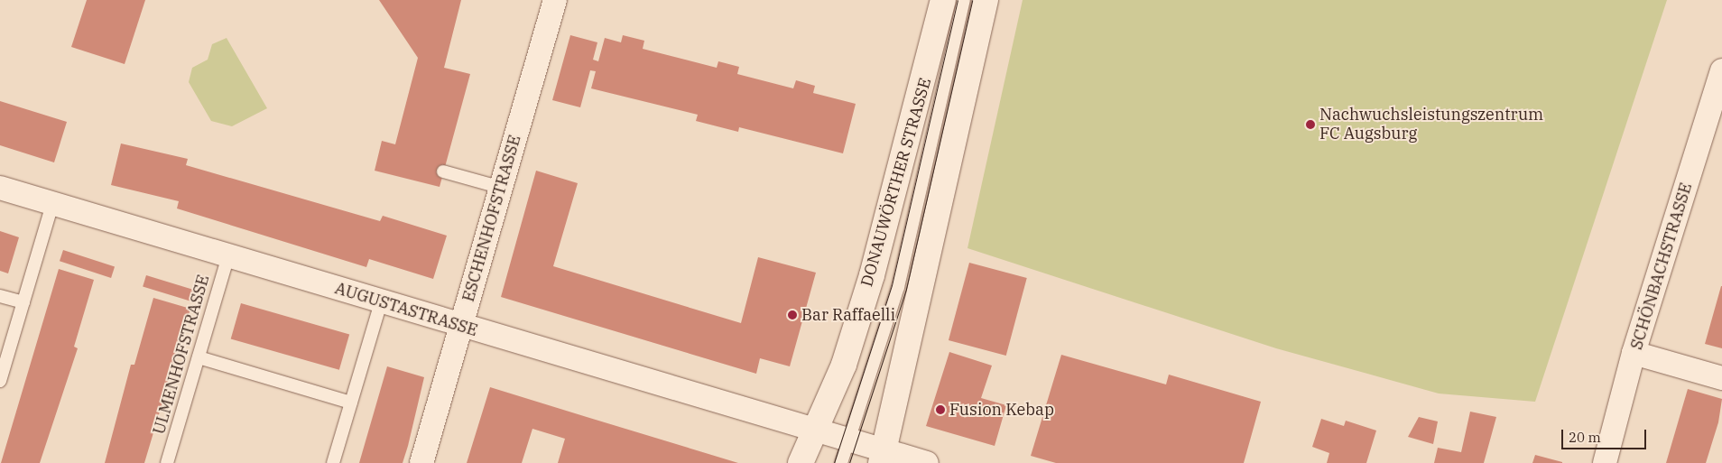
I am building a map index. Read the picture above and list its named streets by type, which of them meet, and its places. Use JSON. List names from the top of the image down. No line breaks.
{"streets":{"main road":["DONAUWÖRTHER STRASSE"],"street":["ESCHENHOFSTRASSE","SCHÖNBACHSTRASSE","AUGUSTASTRASSE"],"lane":["ULMENHOFSTRASSE"]},"crossings":[["DONAUWÖRTHER STRASSE","AUGUSTASTRASSE"],["ESCHENHOFSTRASSE","AUGUSTASTRASSE"],["AUGUSTASTRASSE","ULMENHOFSTRASSE"]],"places":["Nachwuchsleistungszentrum FC Augsburg","Bar Raffaelli","Fusion Kebap"],"scale_bar":"20 m"}
